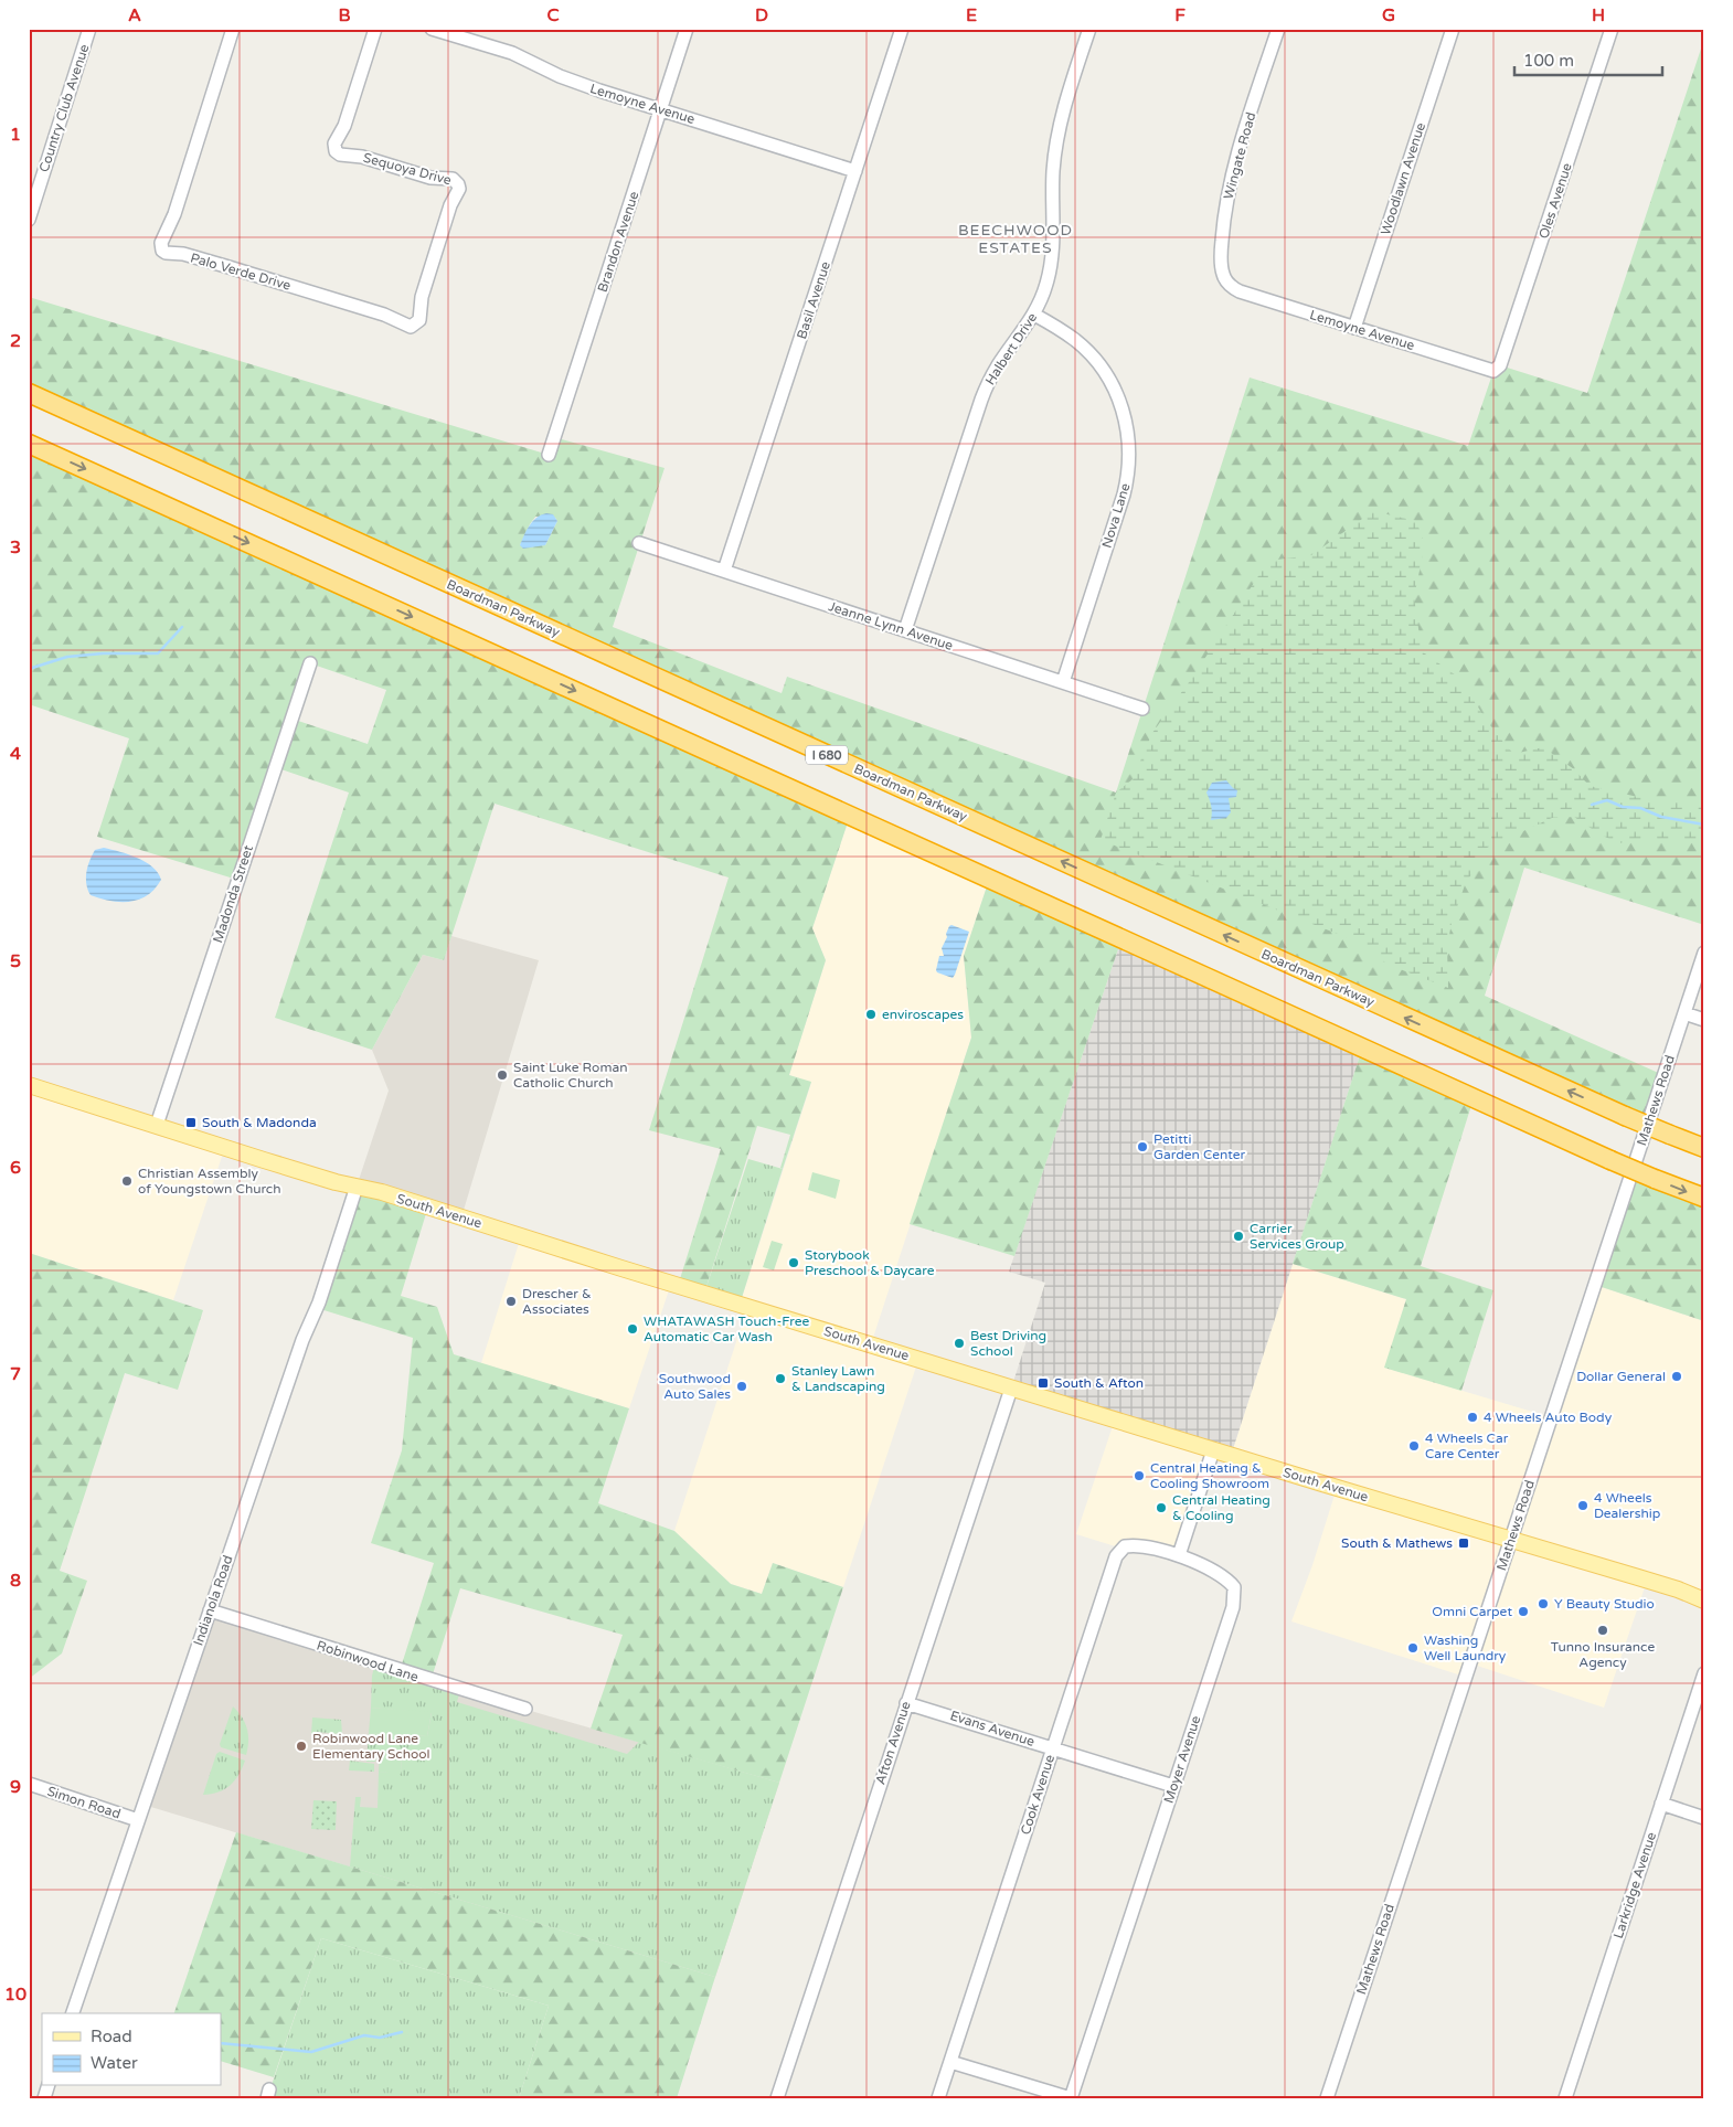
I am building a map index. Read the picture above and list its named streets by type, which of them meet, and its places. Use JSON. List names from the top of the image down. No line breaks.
{"streets":{"highway":["Boardman Parkway","I 680"],"main road":["South Avenue"],"street":["Lemoyne Avenue","Country Club Avenue","Wingate Road","Sequoya Drive","Woodlawn Avenue","Oles Avenue","Brandon Avenue","Palo Verde Drive","Basil Avenue","Halbert Drive","Nova Lane","Jeanne Lynn Avenue","Madonda Street","Mathews Road","Indianola Road","Robinwood Lane","Evans Avenue","Afton Avenue","Moyer Avenue","Cook Avenue","Simon Road","Larkridge Avenue"]},"crossings":[["Lemoyne Avenue","Wingate Road"],["Lemoyne Avenue","Woodlawn Avenue"],["Lemoyne Avenue","Oles Avenue"],["Lemoyne Avenue","Brandon Avenue"],["Lemoyne Avenue","Basil Avenue"],["Sequoya Drive","Palo Verde Drive"],["Basil Avenue","Jeanne Lynn Avenue"],["Halbert Drive","Nova Lane"],["Halbert Drive","Jeanne Lynn Avenue"],["Nova Lane","Jeanne Lynn Avenue"],["Madonda Street","South Avenue"],["Mathews Road","South Avenue"],["South Avenue","Indianola Road"],["South Avenue","Afton Avenue"],["Indianola Road","Robinwood Lane"],["Indianola Road","Simon Road"],["Evans Avenue","Afton Avenue"],["Evans Avenue","Moyer Avenue"],["Evans Avenue","Cook Avenue"],["Moyer Avenue","Cook Avenue"]],"districts":["BEECHWOOD ESTATES"],"places":{"other":["enviroscapes","Saint Luke Roman Catholic Church","Petitti Garden Center","Christian Assembly of Youngstown Church","Carrier Services Group","Storybook Preschool & Daycare","Drescher & Associates","WHATAWASH Touch-Free Automatic Car Wash","Best Driving School","Dollar General","Stanley Lawn & Landscaping","Southwood Auto Sales","4 Wheels Auto Body","4 Wheels Car Care Center","Central Heating & Cooling Showroom","4 Wheels Dealership","Central Heating & Cooling","Y Beauty Studio","Omni Carpet","Tunno Insurance Agency","Washing Well Laundry","Robinwood Lane Elementary School"],"transit":["South & Madonda","South & Afton","South & Mathews"]},"legend":["Road","Water"],"scale_bar":"100 m","grid":{"columns":["A","B","C","D","E","F","G","H"],"rows":["1","2","3","4","5","6","7","8","9","10"]}}
